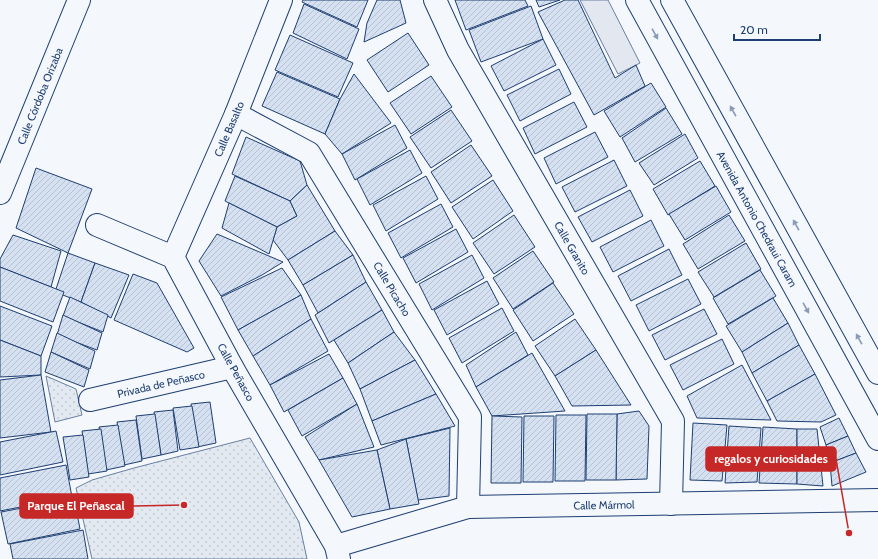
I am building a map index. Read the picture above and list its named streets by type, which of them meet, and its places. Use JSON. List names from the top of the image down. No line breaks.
{"streets":{"street":["Calle Córdoba Orizaba","Calle Basalto","Avenida Antonio Chedraui Caram","Calle Granito","Calle Picacho","Calle Peñasco","Privada de Peñasco","Calle Mármol"]},"crossings":[["Calle Basalto","Calle Picacho"],["Calle Basalto","Calle Peñasco"],["Calle Granito","Calle Mármol"],["Calle Picacho","Calle Mármol"],["Calle Peñasco","Privada de Peñasco"],["Calle Peñasco","Calle Mármol"]],"places":["Parque El Peñascal","regalos y curiosidades"],"scale_bar":"20 m"}
